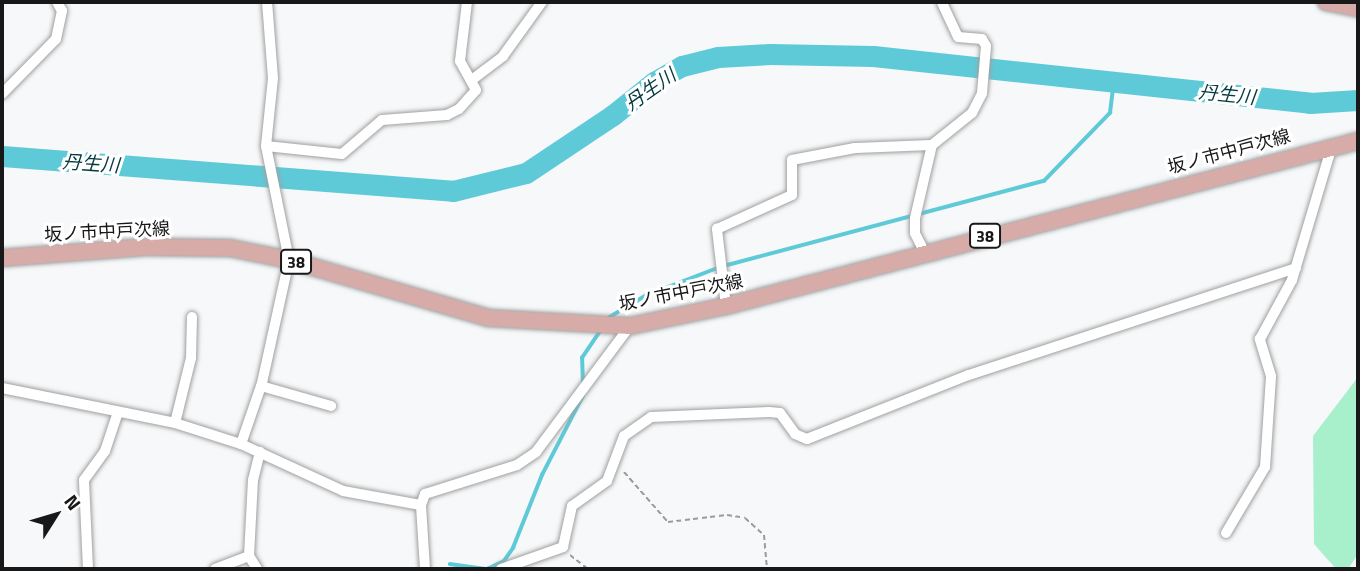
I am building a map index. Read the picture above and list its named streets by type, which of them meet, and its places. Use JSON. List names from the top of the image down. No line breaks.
{"streets":{"main road":["坂ノ市中戸次線","38"]},"water":["丹生川"],"north":"top right"}
